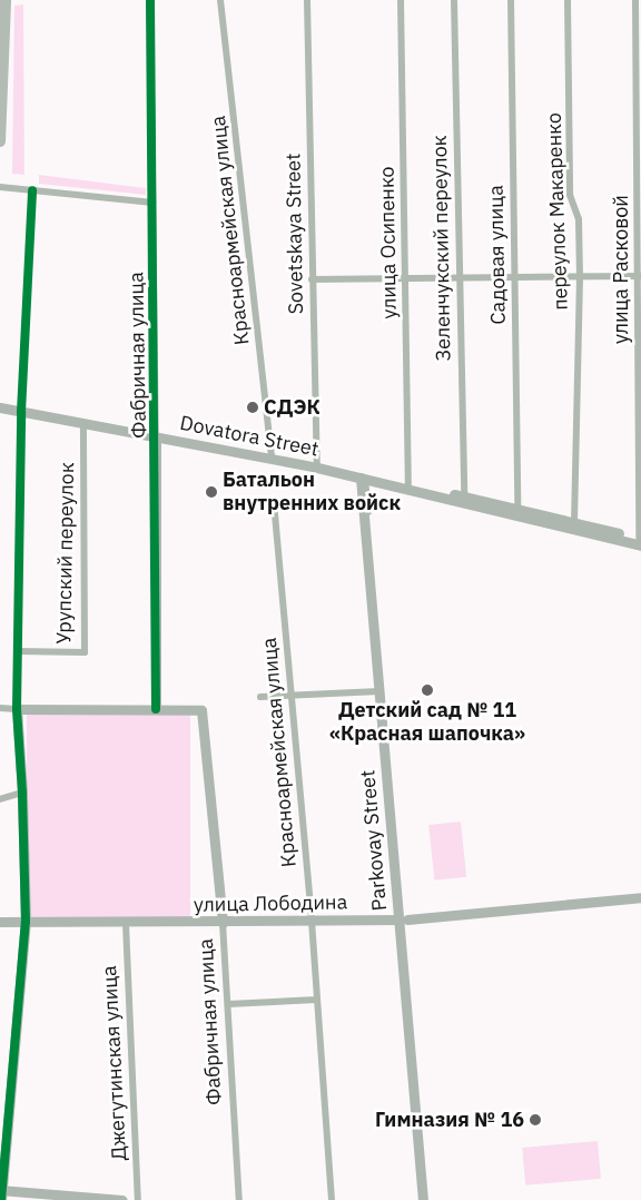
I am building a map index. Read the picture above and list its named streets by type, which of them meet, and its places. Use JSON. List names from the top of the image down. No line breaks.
{"streets":{"street":["переулок Макаренко","Красноармейская улица","Sovetskaya Street","улица Осипенко","Зеленчукский переулок","Садовая улица","улица Расковой","Фабричная улица","Dovatora Street","Урупский переулок","Parkovay Street","улица Лободина","Джегутинская улица"]},"crossings":[["переулок Макаренко","Dovatora Street"],["Красноармейская улица","Dovatora Street"],["Красноармейская улица","улица Лободина"],["Sovetskaya Street","Dovatora Street"],["улица Осипенко","Dovatora Street"],["Зеленчукский переулок","Dovatora Street"],["Садовая улица","Dovatora Street"],["улица Расковой","Dovatora Street"],["Фабричная улица","Dovatora Street"],["Фабричная улица","улица Лободина"],["Dovatora Street","Урупский переулок"],["Dovatora Street","Parkovay Street"],["Parkovay Street","улица Лободина"],["улица Лободина","Джегутинская улица"]],"places":["СДЭК","Батальон внутренних войск","Детский сад № 11 «Красная шапочка»","Гимназия № 16"]}
